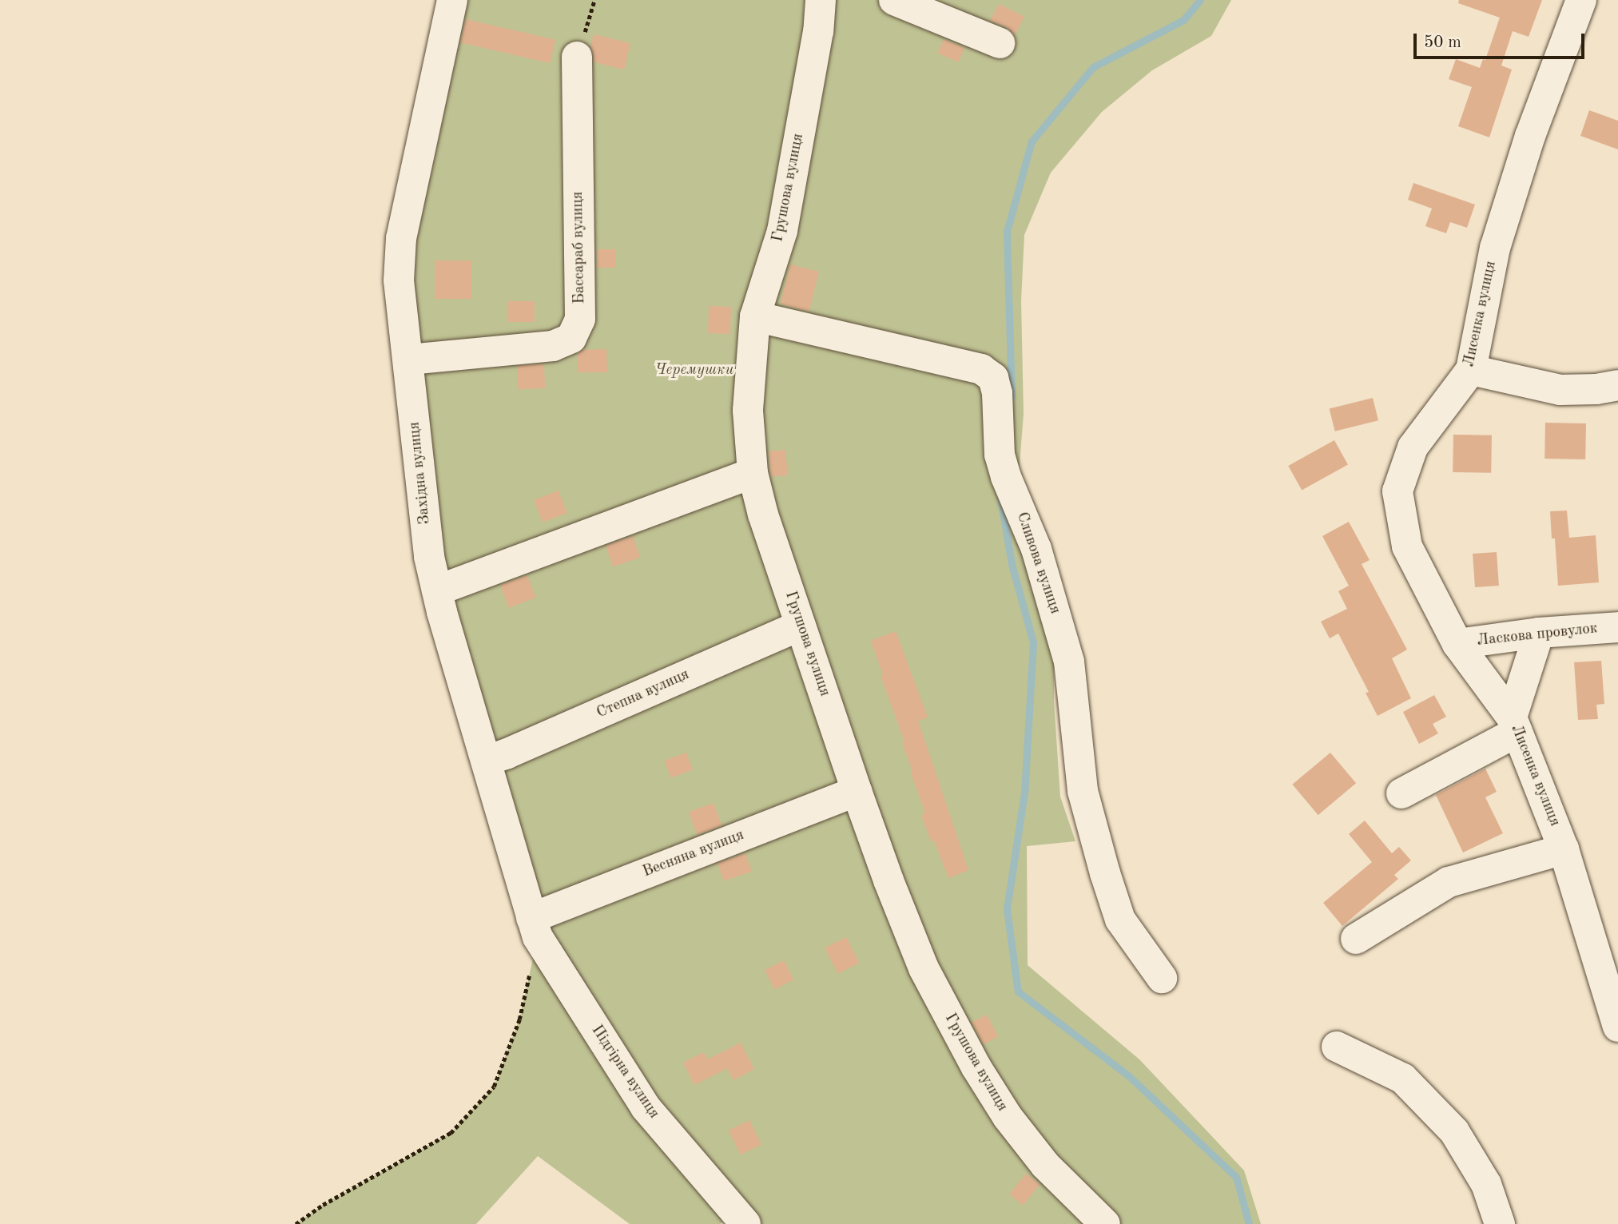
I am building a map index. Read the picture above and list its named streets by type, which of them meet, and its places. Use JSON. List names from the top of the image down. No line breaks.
{"streets":{"street":["Грушова вулиця","Бассараб вулиця","Лисенка вулиця","Західна вулиця","Сливова вулиця","Ласкова провулок","Степна вулиця","Весняна вулиця","Підгірна вулиця"]},"crossings":[["Грушова вулиця","Сливова вулиця"],["Грушова вулиця","Степна вулиця"],["Грушова вулиця","Весняна вулиця"],["Бассараб вулиця","Західна вулиця"],["Лисенка вулиця","Ласкова провулок"],["Західна вулиця","Степна вулиця"],["Західна вулиця","Весняна вулиця"],["Західна вулиця","Підгірна вулиця"],["Весняна вулиця","Підгірна вулиця"]],"parks":["Черемушки"],"scale_bar":"50 m"}
